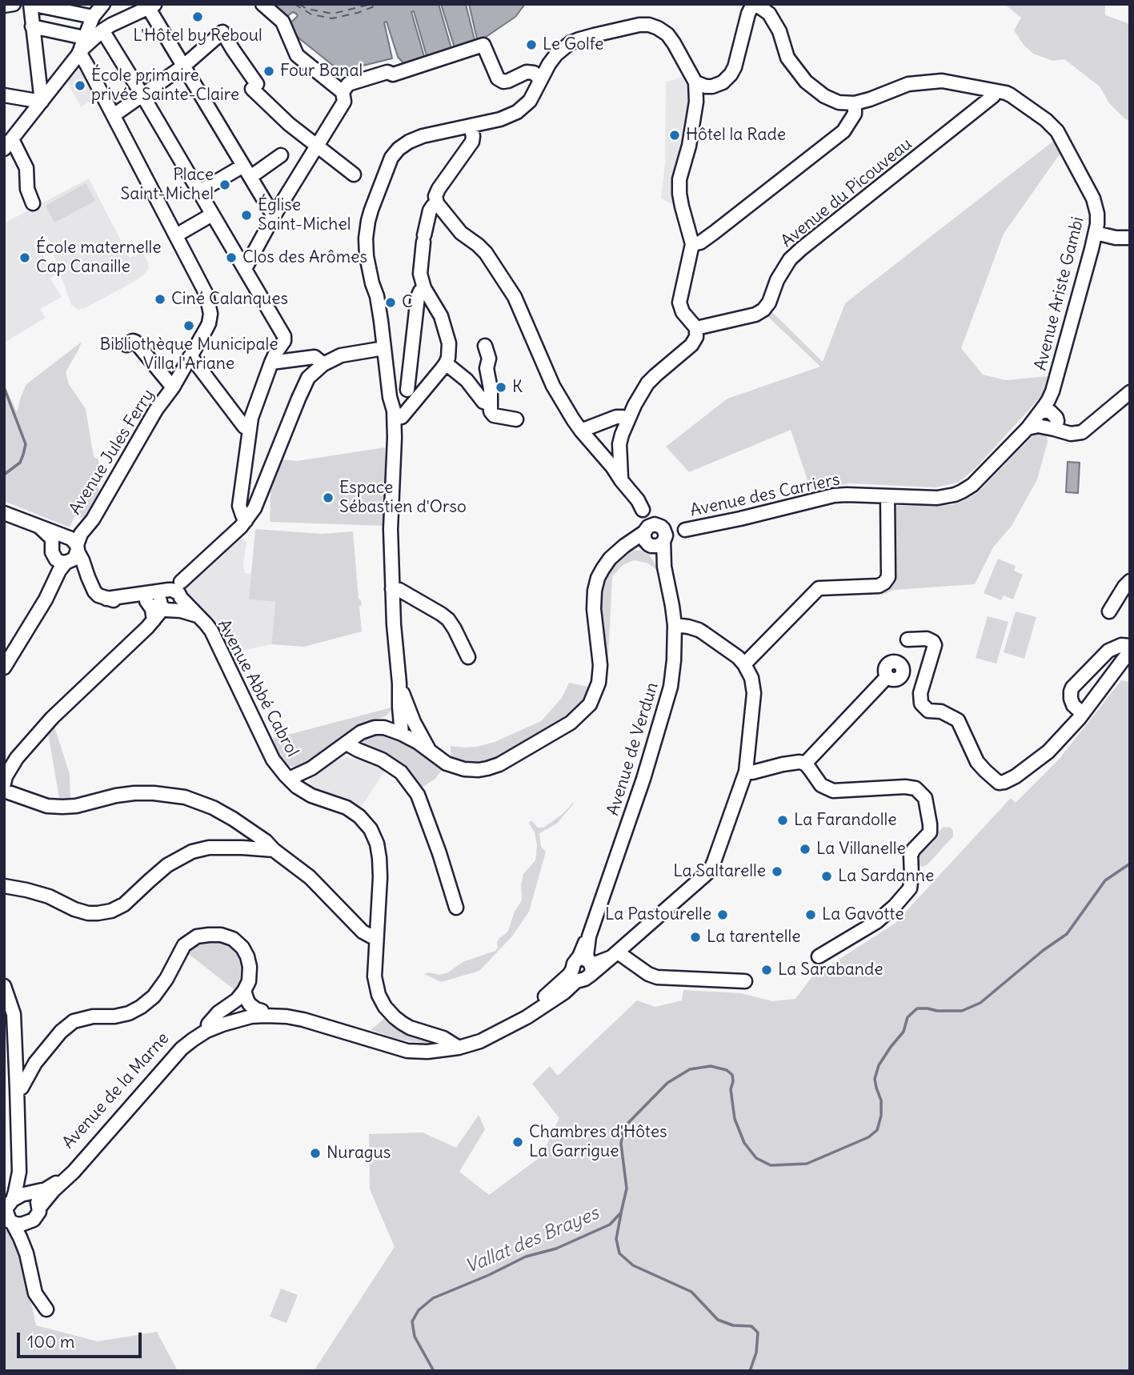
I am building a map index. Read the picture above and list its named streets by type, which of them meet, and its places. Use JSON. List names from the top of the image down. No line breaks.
{"streets":{"street":["Avenue du Picouveau","Avenue Ariste Gambi","Avenue Jules Ferry","Avenue des Carriers","Avenue Abbé Cabrol","Avenue de Verdun","Avenue de la Marne"]},"crossings":[["Avenue du Picouveau","Avenue Ariste Gambi"],["Avenue Ariste Gambi","Avenue des Carriers"],["Avenue des Carriers","Avenue de Verdun"],["Avenue Abbé Cabrol","Avenue de Verdun"],["Avenue Abbé Cabrol","Avenue de la Marne"],["Avenue de Verdun","Avenue de la Marne"]],"water":["Vallat des Brayes"],"places":["L'Hôtel by Reboul","Le Golfe","Four Banal","École primaire privée Sainte-Claire","Hôtel la Rade","Place Saint-Michel","Église Saint-Michel","École maternelle Cap Canaille","Clos des Arômes","Ciné Calanques","C","Bibliothèque Municipale Villa l'Ariane","K","Espace Sébastien d'Orso","La Farandolle","La Villanelle","La Saltarelle","La Sardanne","La Pastourelle","La Gavotte","La tarentelle","La Sarabande","Chambres d'Hôtes La Garrigue","Nuragus"],"scale_bar":"100 m"}
